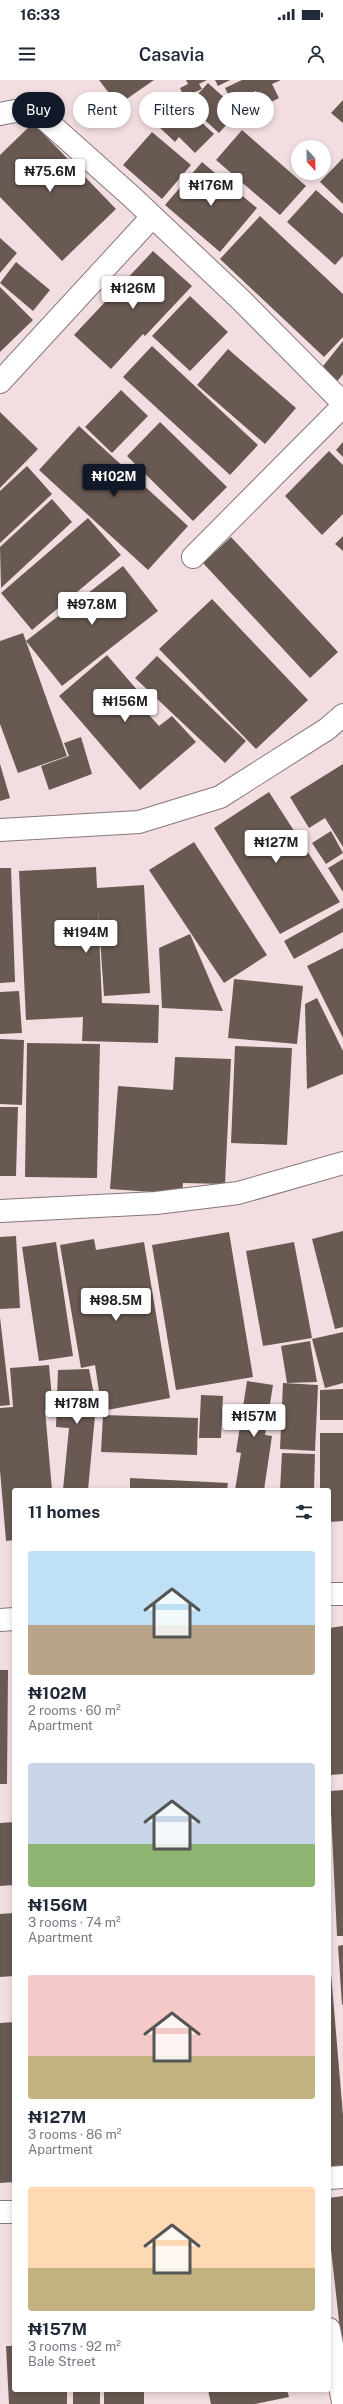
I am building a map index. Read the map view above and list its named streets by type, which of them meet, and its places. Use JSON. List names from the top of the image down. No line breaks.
{"north":"bottom","page":{"status":"16:33","header":"Casavia","chip":["Buy","Rent","Filters","New"],"price":["₦75.6M","₦176M","₦126M","₦102M","₦97.8M","₦156M","₦127M","₦194M","₦98.5M","₦178M","₦157M"],"heading":"11 homes","list":[{"name":"₦102M","note":"2 rooms · 60 m² · Apartment"},{"name":"₦156M","note":"3 rooms · 74 m² · Apartment"},{"name":"₦127M","note":"3 rooms · 86 m² · Apartment"},{"name":"₦157M","note":"3 rooms · 92 m² · Bale Street"}]}}
